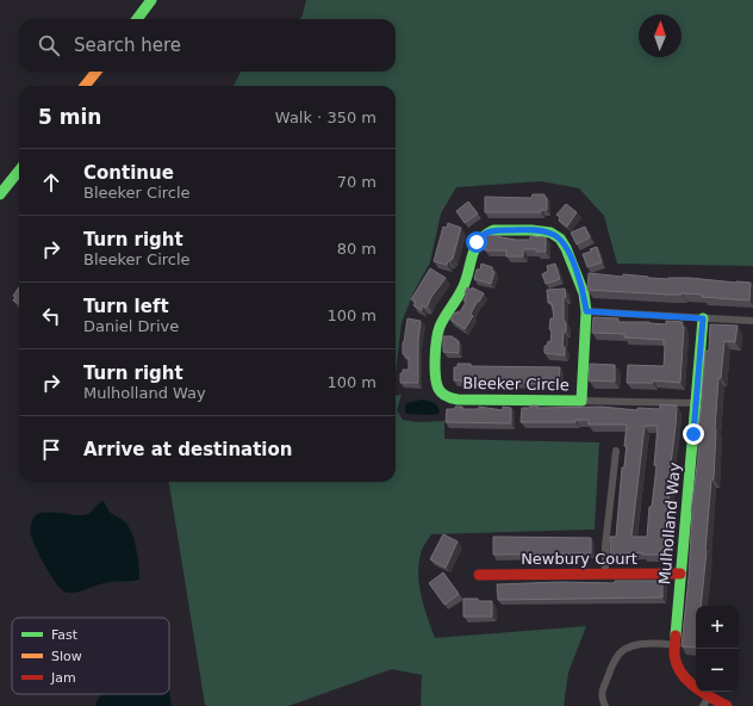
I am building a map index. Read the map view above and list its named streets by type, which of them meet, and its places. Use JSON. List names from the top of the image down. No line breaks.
{"streets":{"street":["Bleeker Circle","Mulholland Way","Newbury Court"]},"crossings":[["Bleeker Circle","Mulholland Way"],["Mulholland Way","Newbury Court"]],"legend":["Fast","Slow","Jam"],"north":"top","page":{"search":"Search here","heading":["5 min","Walk · 350 m"],"list":[["Continue","Bleeker Circle","70 m"],["Turn right","Bleeker Circle","80 m"],["Turn left","Daniel Drive","100 m"],["Turn right","Mulholland Way","100 m"],"Arrive at destination"],"map_buttons":["+","−"]}}
